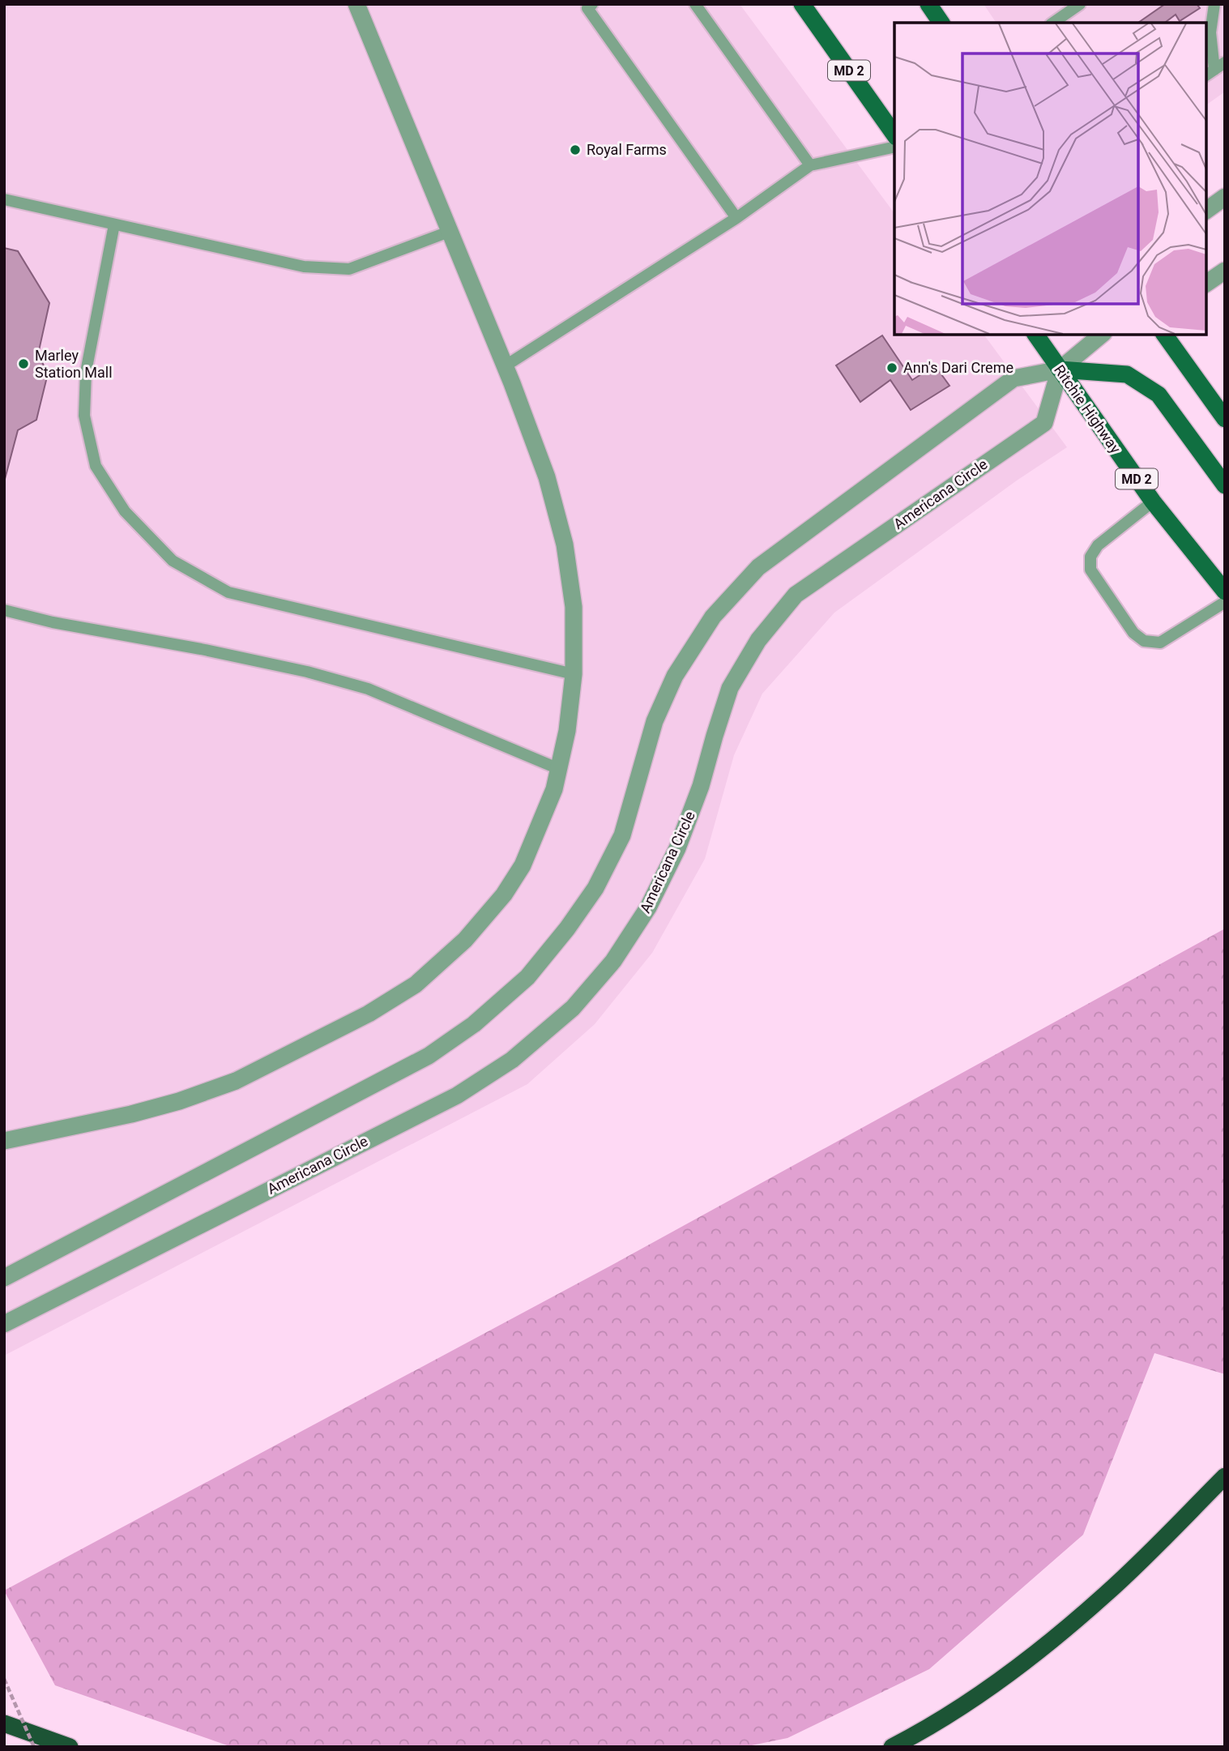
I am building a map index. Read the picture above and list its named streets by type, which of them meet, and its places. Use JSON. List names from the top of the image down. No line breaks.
{"streets":{"main road":["MD 2","Ritchie Highway"],"street":["Americana Circle"]},"crossings":[["Ritchie Highway","Americana Circle"]],"places":["Royal Farms","Marley Station Mall","Ann's Dari Creme"]}
